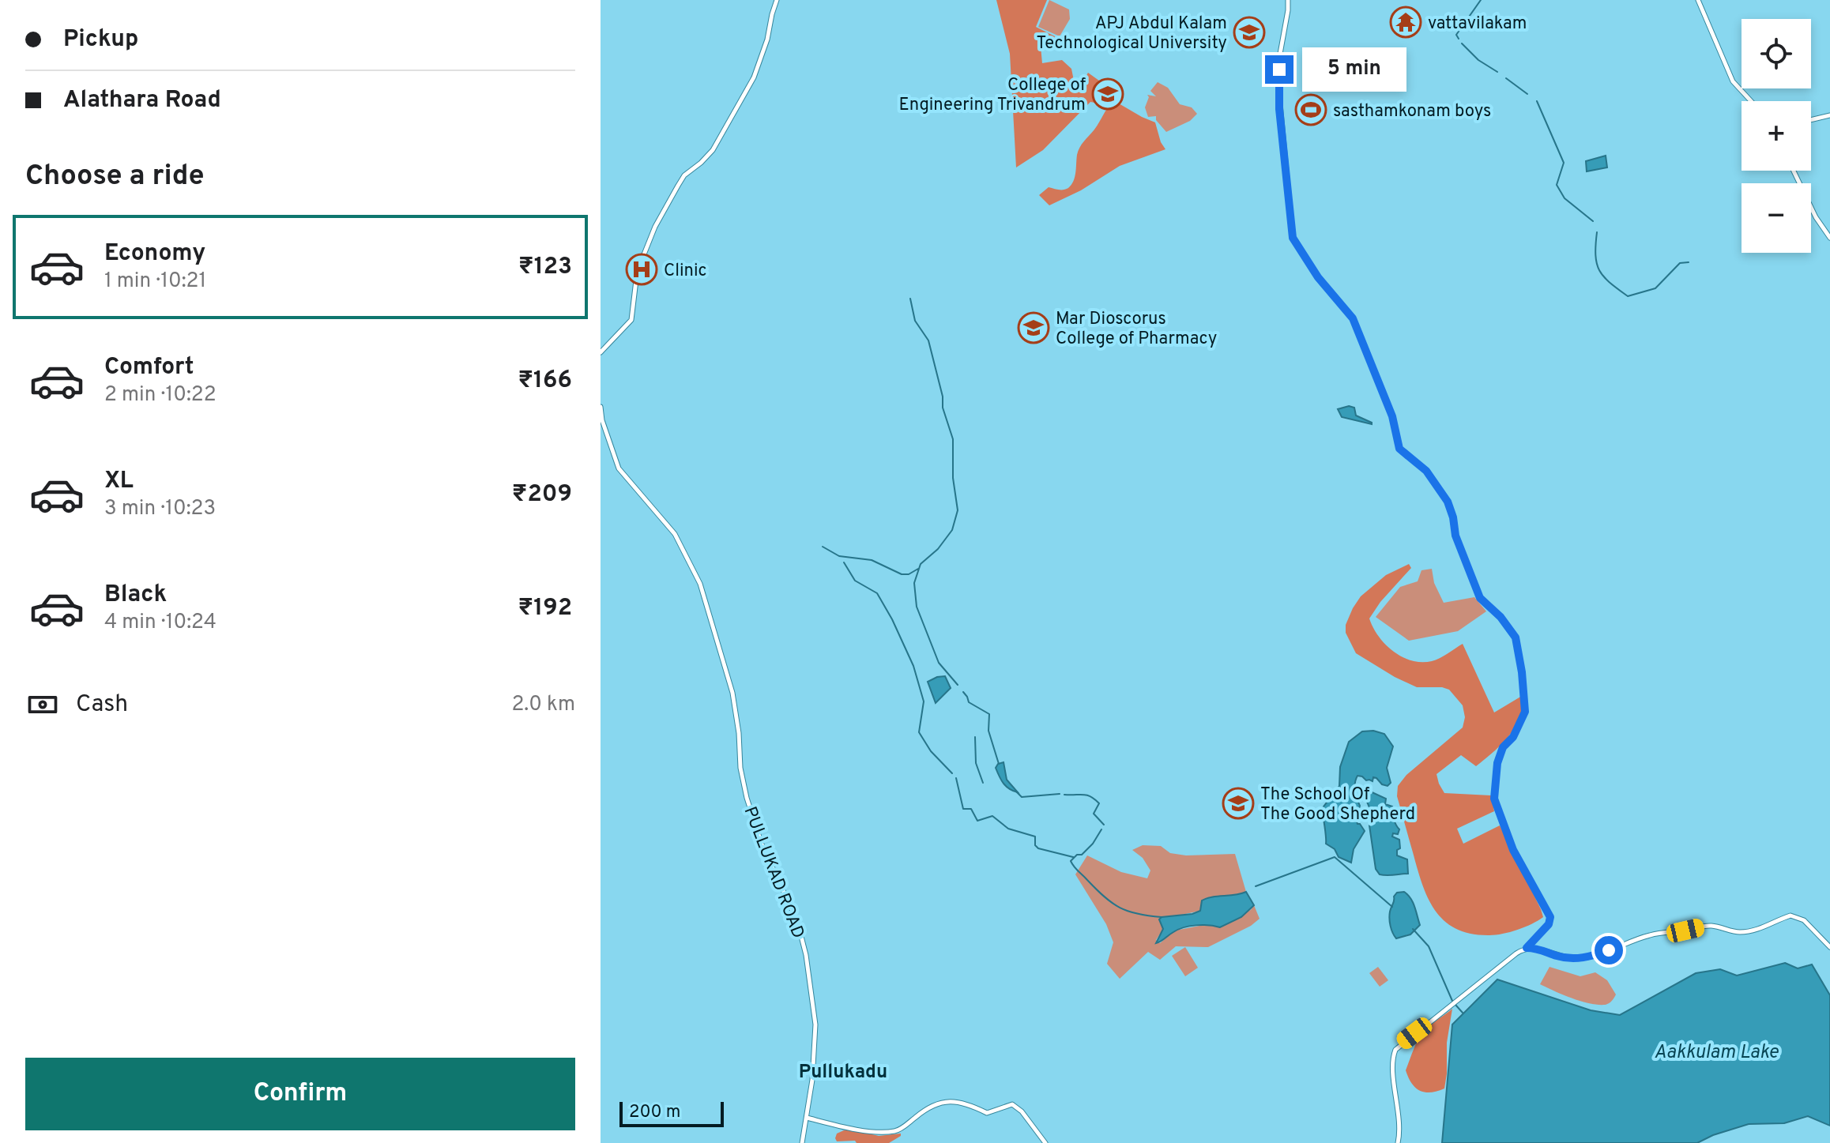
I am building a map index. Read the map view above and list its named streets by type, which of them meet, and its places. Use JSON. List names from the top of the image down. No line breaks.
{"streets":{"street":["PULLUKAD ROAD"]},"districts":["Pullukadu"],"water":["Aakkulam Lake"],"places":{"temple":["vattavilakam"],"school or university":["APJ Abdul Kalam Technological University","College of Engineering Trivandrum","Mar Dioscorus College of Pharmacy","The School Of The Good Shepherd"],"sports":["sasthamkonam boys"],"hospital":["Clinic"]},"scale_bar":"200 m","page":{"banner":["Pickup","Alathara Road"],"map_buttons":["+","−"],"bubble":"5 min","heading":"Choose a ride","list":[{"name":"Economy","note":"1 min · 10:21","value":"₹123"},{"name":"Comfort","note":"2 min · 10:22","value":"₹166"},{"name":"XL","note":"3 min · 10:23","value":"₹209"},{"name":"Black","note":"4 min · 10:24","value":"₹192"}],"pay":["Cash","2.0 km"],"buttons":"Confirm","scale":"200 m"}}
